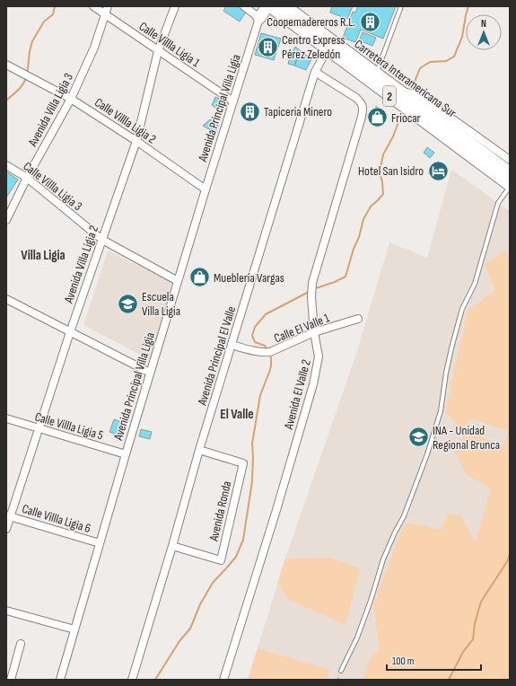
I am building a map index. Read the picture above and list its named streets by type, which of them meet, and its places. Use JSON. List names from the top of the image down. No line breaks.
{"streets":{"highway":["Carretera Interamericana Sur","2"],"street":["Calle Villla Ligia 1","Avenida Principal Villa Ligia","Avenida Villa Ligia 3","Calle Villla Ligia 2","Calle Villla Ligia 3","Avenida Villa Ligia 2","Calle El Valle 1","Avenida Principal El Valle","Avenida El Valle 2","Calle Villla Ligia 5","Avenida Ronda","Calle Villla Ligia 6"]},"crossings":[["Calle Villla Ligia 1","Avenida Principal Villa Ligia"],["Calle Villla Ligia 1","Avenida Villa Ligia 3"],["Calle Villla Ligia 1","Avenida Villa Ligia 2"],["Carretera Interamericana Sur","Avenida Principal El Valle"],["Avenida Principal Villa Ligia","Calle Villla Ligia 2"],["Avenida Principal Villa Ligia","Calle Villla Ligia 3"],["Avenida Principal Villa Ligia","Calle Villla Ligia 5"],["Avenida Principal Villa Ligia","Calle Villla Ligia 6"],["Avenida Villa Ligia 3","Calle Villla Ligia 2"],["Avenida Villa Ligia 3","Calle Villla Ligia 3"],["Calle Villla Ligia 2","Avenida Villa Ligia 2"],["Calle Villla Ligia 3","Avenida Villa Ligia 2"],["Avenida Villa Ligia 2","Calle Villla Ligia 5"],["Avenida Villa Ligia 2","Calle Villla Ligia 6"],["Calle El Valle 1","Avenida Principal El Valle"],["Calle El Valle 1","Avenida El Valle 2"],["Avenida Principal El Valle","Avenida El Valle 2"],["Avenida Principal El Valle","Avenida Ronda"]],"districts":["Villa Ligia","El Valle"],"places":{"building":["Coopemadereros R.L.","Centro Express Pérez Zeledón","Tapiceria Minero"],"shop":["Friocar","Mueblería Vargas"],"hotel":["Hotel San Isidro"],"school or university":["Escuela Villa Ligia","INA - Unidad Regional Brunca"]},"scale_bar":"100 m","north":"top"}
